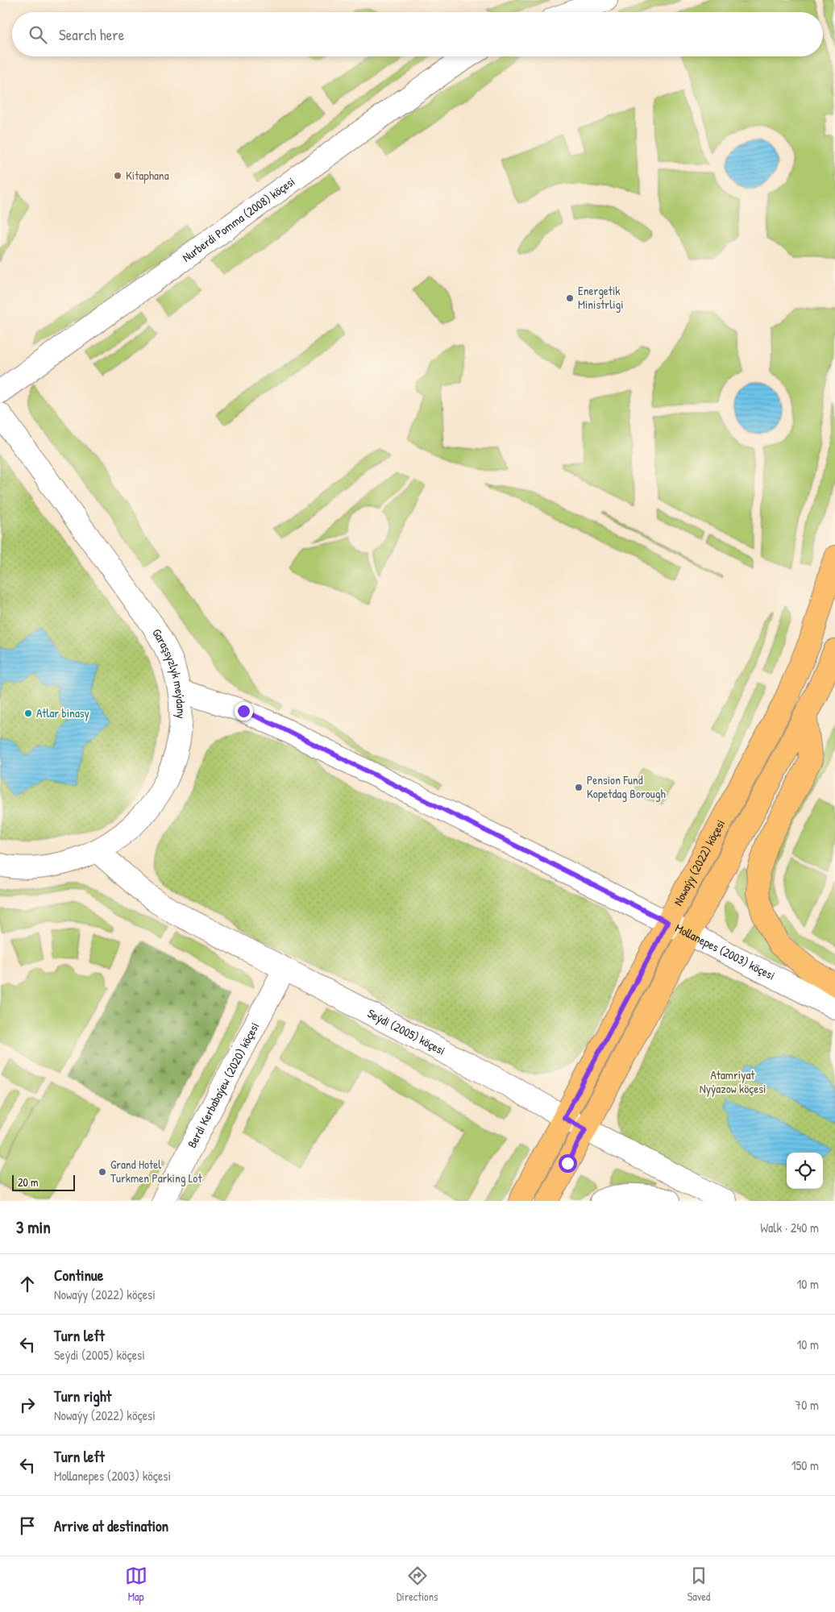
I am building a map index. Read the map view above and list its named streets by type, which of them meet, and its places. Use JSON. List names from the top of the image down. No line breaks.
{"streets":{"main road":["Nowaýy (2022) köçesi"],"street":["Nurberdi Pomma (2008) köçesi","Garaşsyzlyk meýdany","Mollanepes (2003) köçesi","Seýdi (2005) köçesi","Berdi Kerbabaýew (2020) köçesi"]},"crossings":[["Garaşsyzlyk meýdany","Mollanepes (2003) köçesi"],["Garaşsyzlyk meýdany","Seýdi (2005) köçesi"],["Nowaýy (2022) köçesi","Mollanepes (2003) köçesi"],["Nowaýy (2022) köçesi","Seýdi (2005) köçesi"],["Seýdi (2005) köçesi","Berdi Kerbabaýew (2020) köçesi"]],"parks":["Atamriyat Nyýazow köçesi"],"places":["Kitaphana","Energetik Ministrligi","Atlar binasy","Pension Fund Kopetdag Borough","Grand Hotel Turkmen Parking Lot"],"scale_bar":"20 m","page":{"search":"Search here","scale":"20 m","heading":["3 min","Walk · 240 m"],"list":[["Continue","Nowaýy (2022) köçesi","10 m"],["Turn left","Seýdi (2005) köçesi","10 m"],["Turn right","Nowaýy (2022) köçesi","70 m"],["Turn left","Mollanepes (2003) köçesi","150 m"],"Arrive at destination"],"nav":["Map","Directions","Saved"]}}
